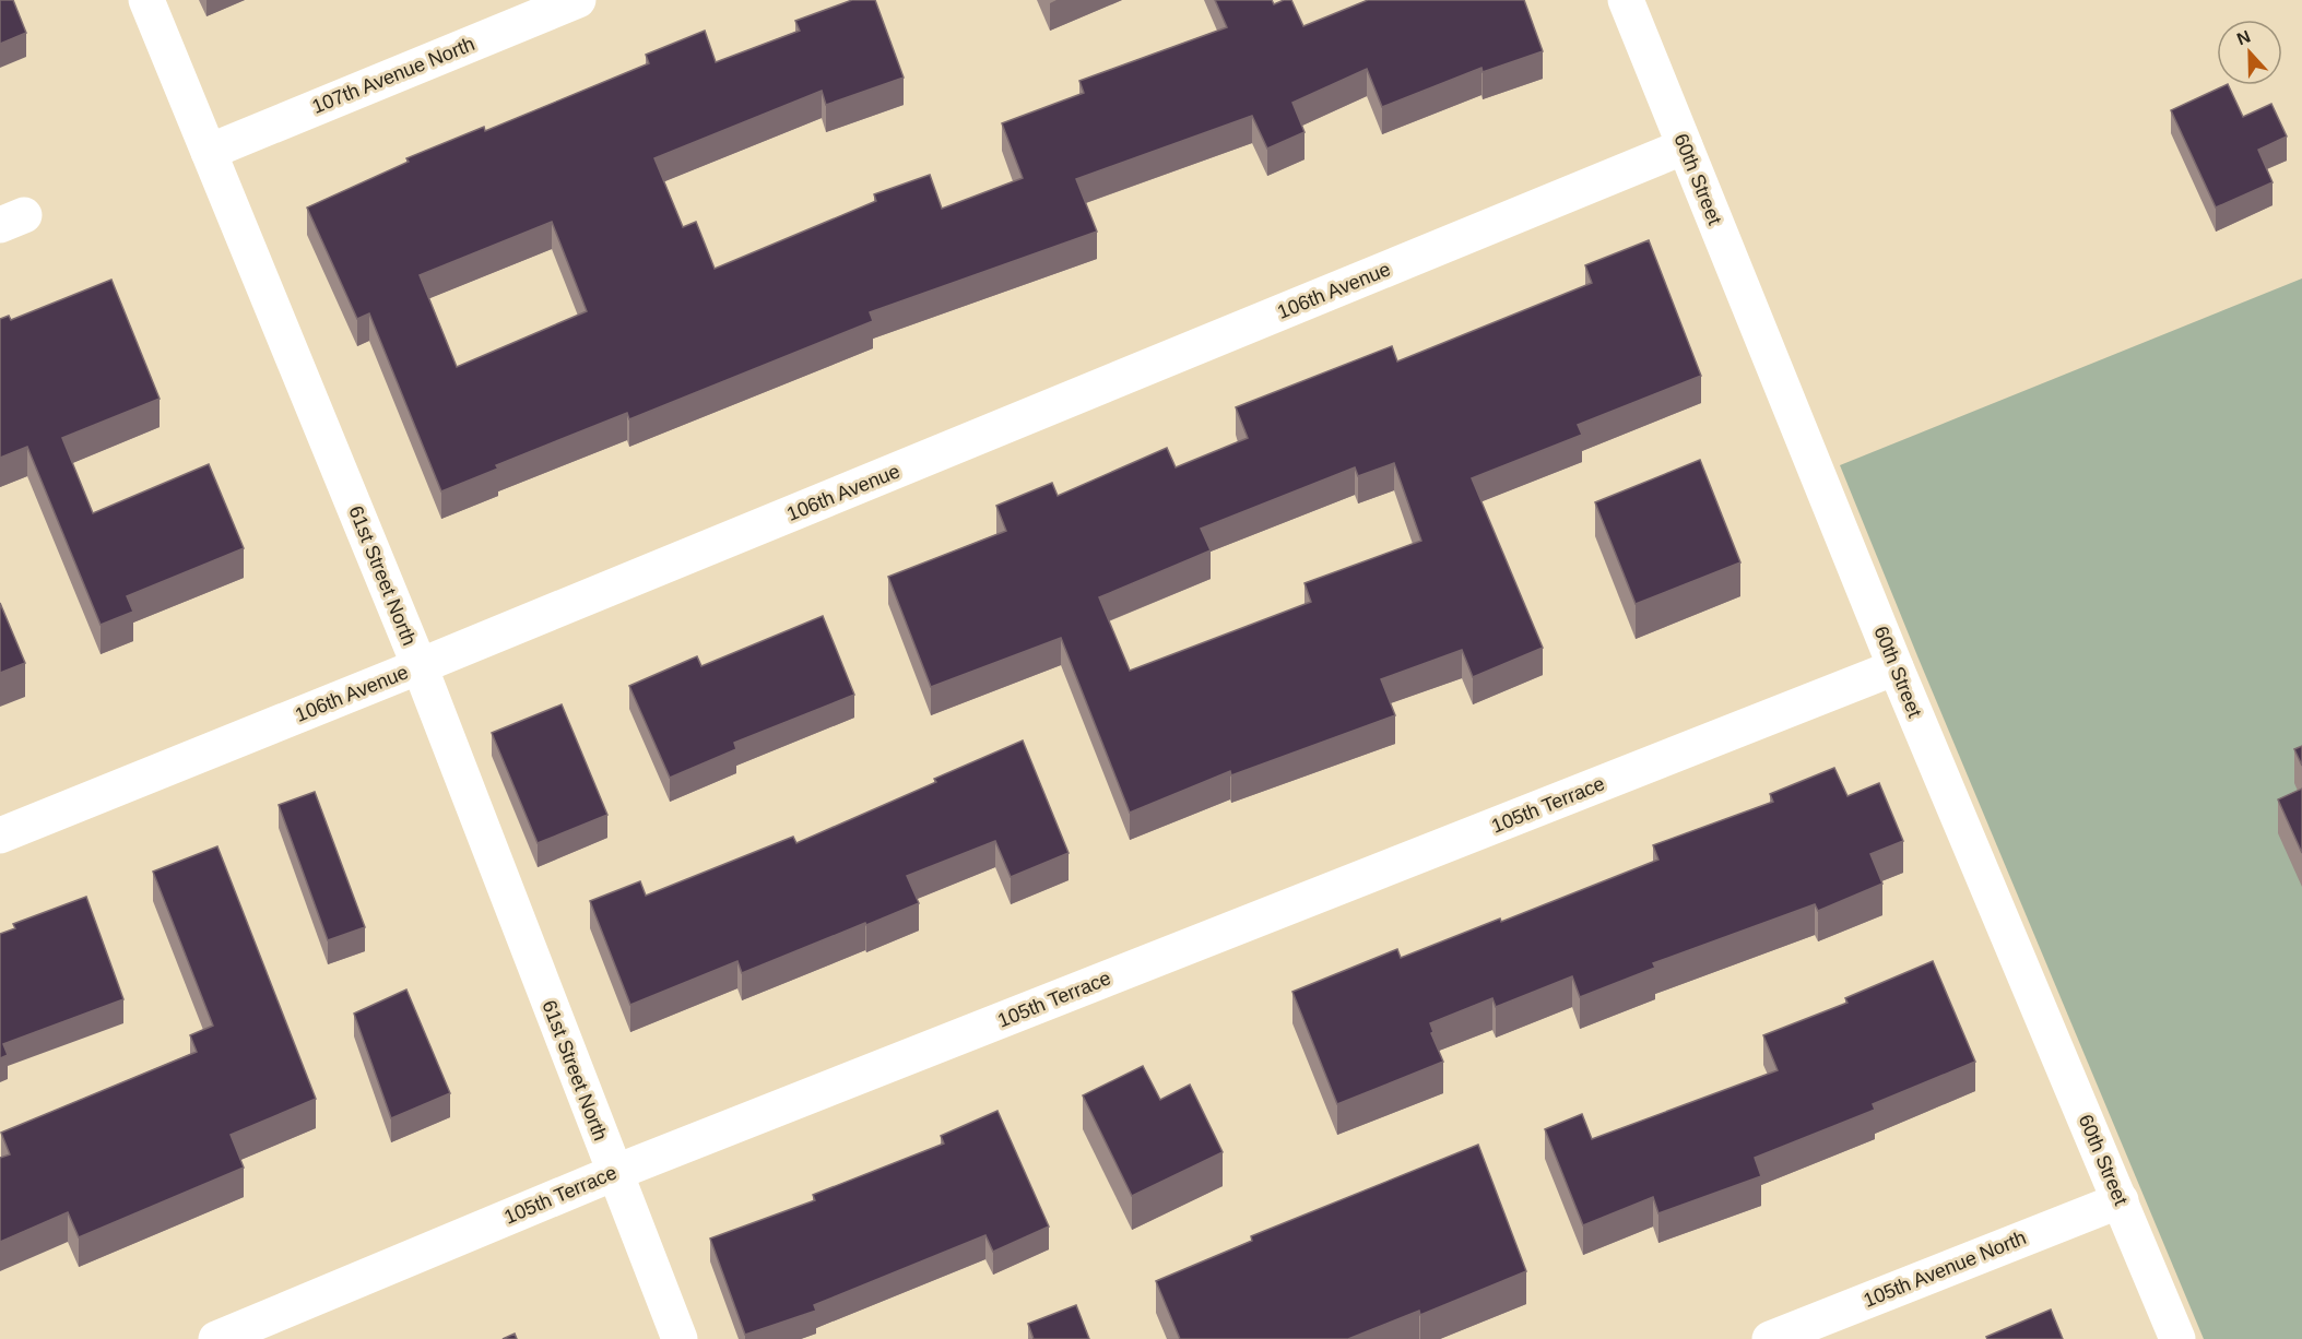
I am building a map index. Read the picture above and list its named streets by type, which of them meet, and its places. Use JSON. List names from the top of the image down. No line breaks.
{"streets":{"street":["107th Avenue North","60th Street","106th Avenue","61st Street North","105th Terrace","105th Avenue North"]},"crossings":[["107th Avenue North","61st Street North"],["60th Street","106th Avenue"],["60th Street","105th Terrace"],["60th Street","105th Avenue North"],["106th Avenue","61st Street North"],["61st Street North","105th Terrace"]],"north":"top"}
